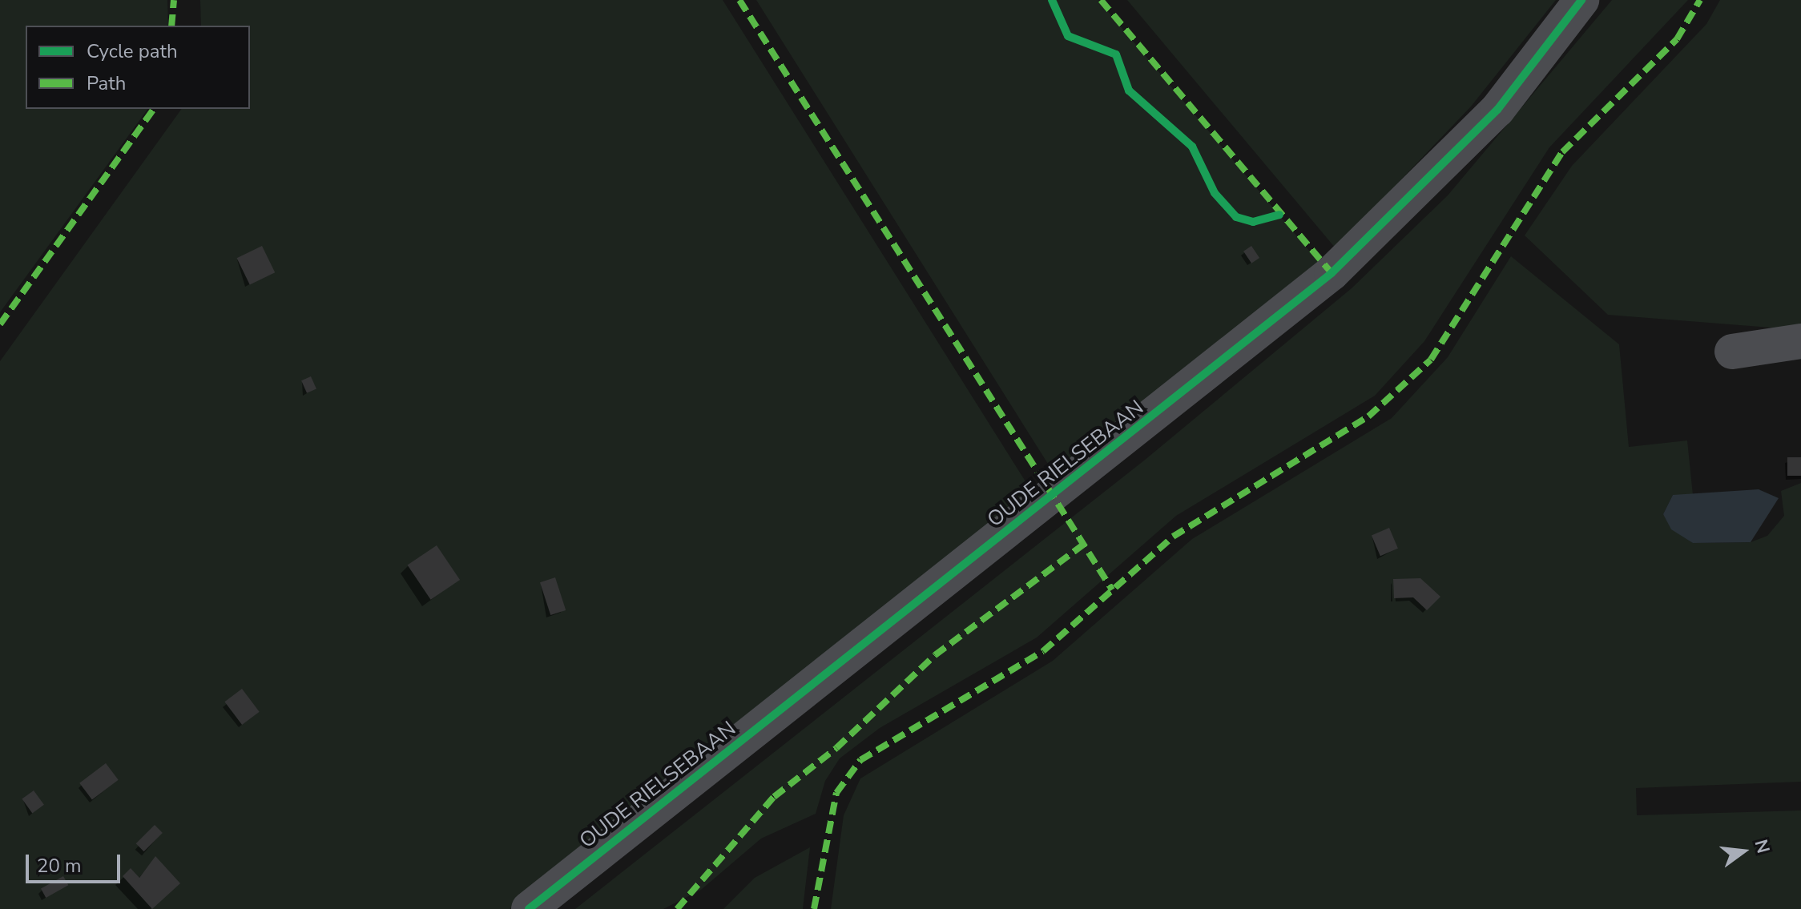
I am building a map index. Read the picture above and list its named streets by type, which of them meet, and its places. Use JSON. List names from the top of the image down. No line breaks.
{"streets":{"street":["OUDE RIELSEBAAN"]},"legend":["Cycle path","Path"],"scale_bar":"20 m","north":"right"}
